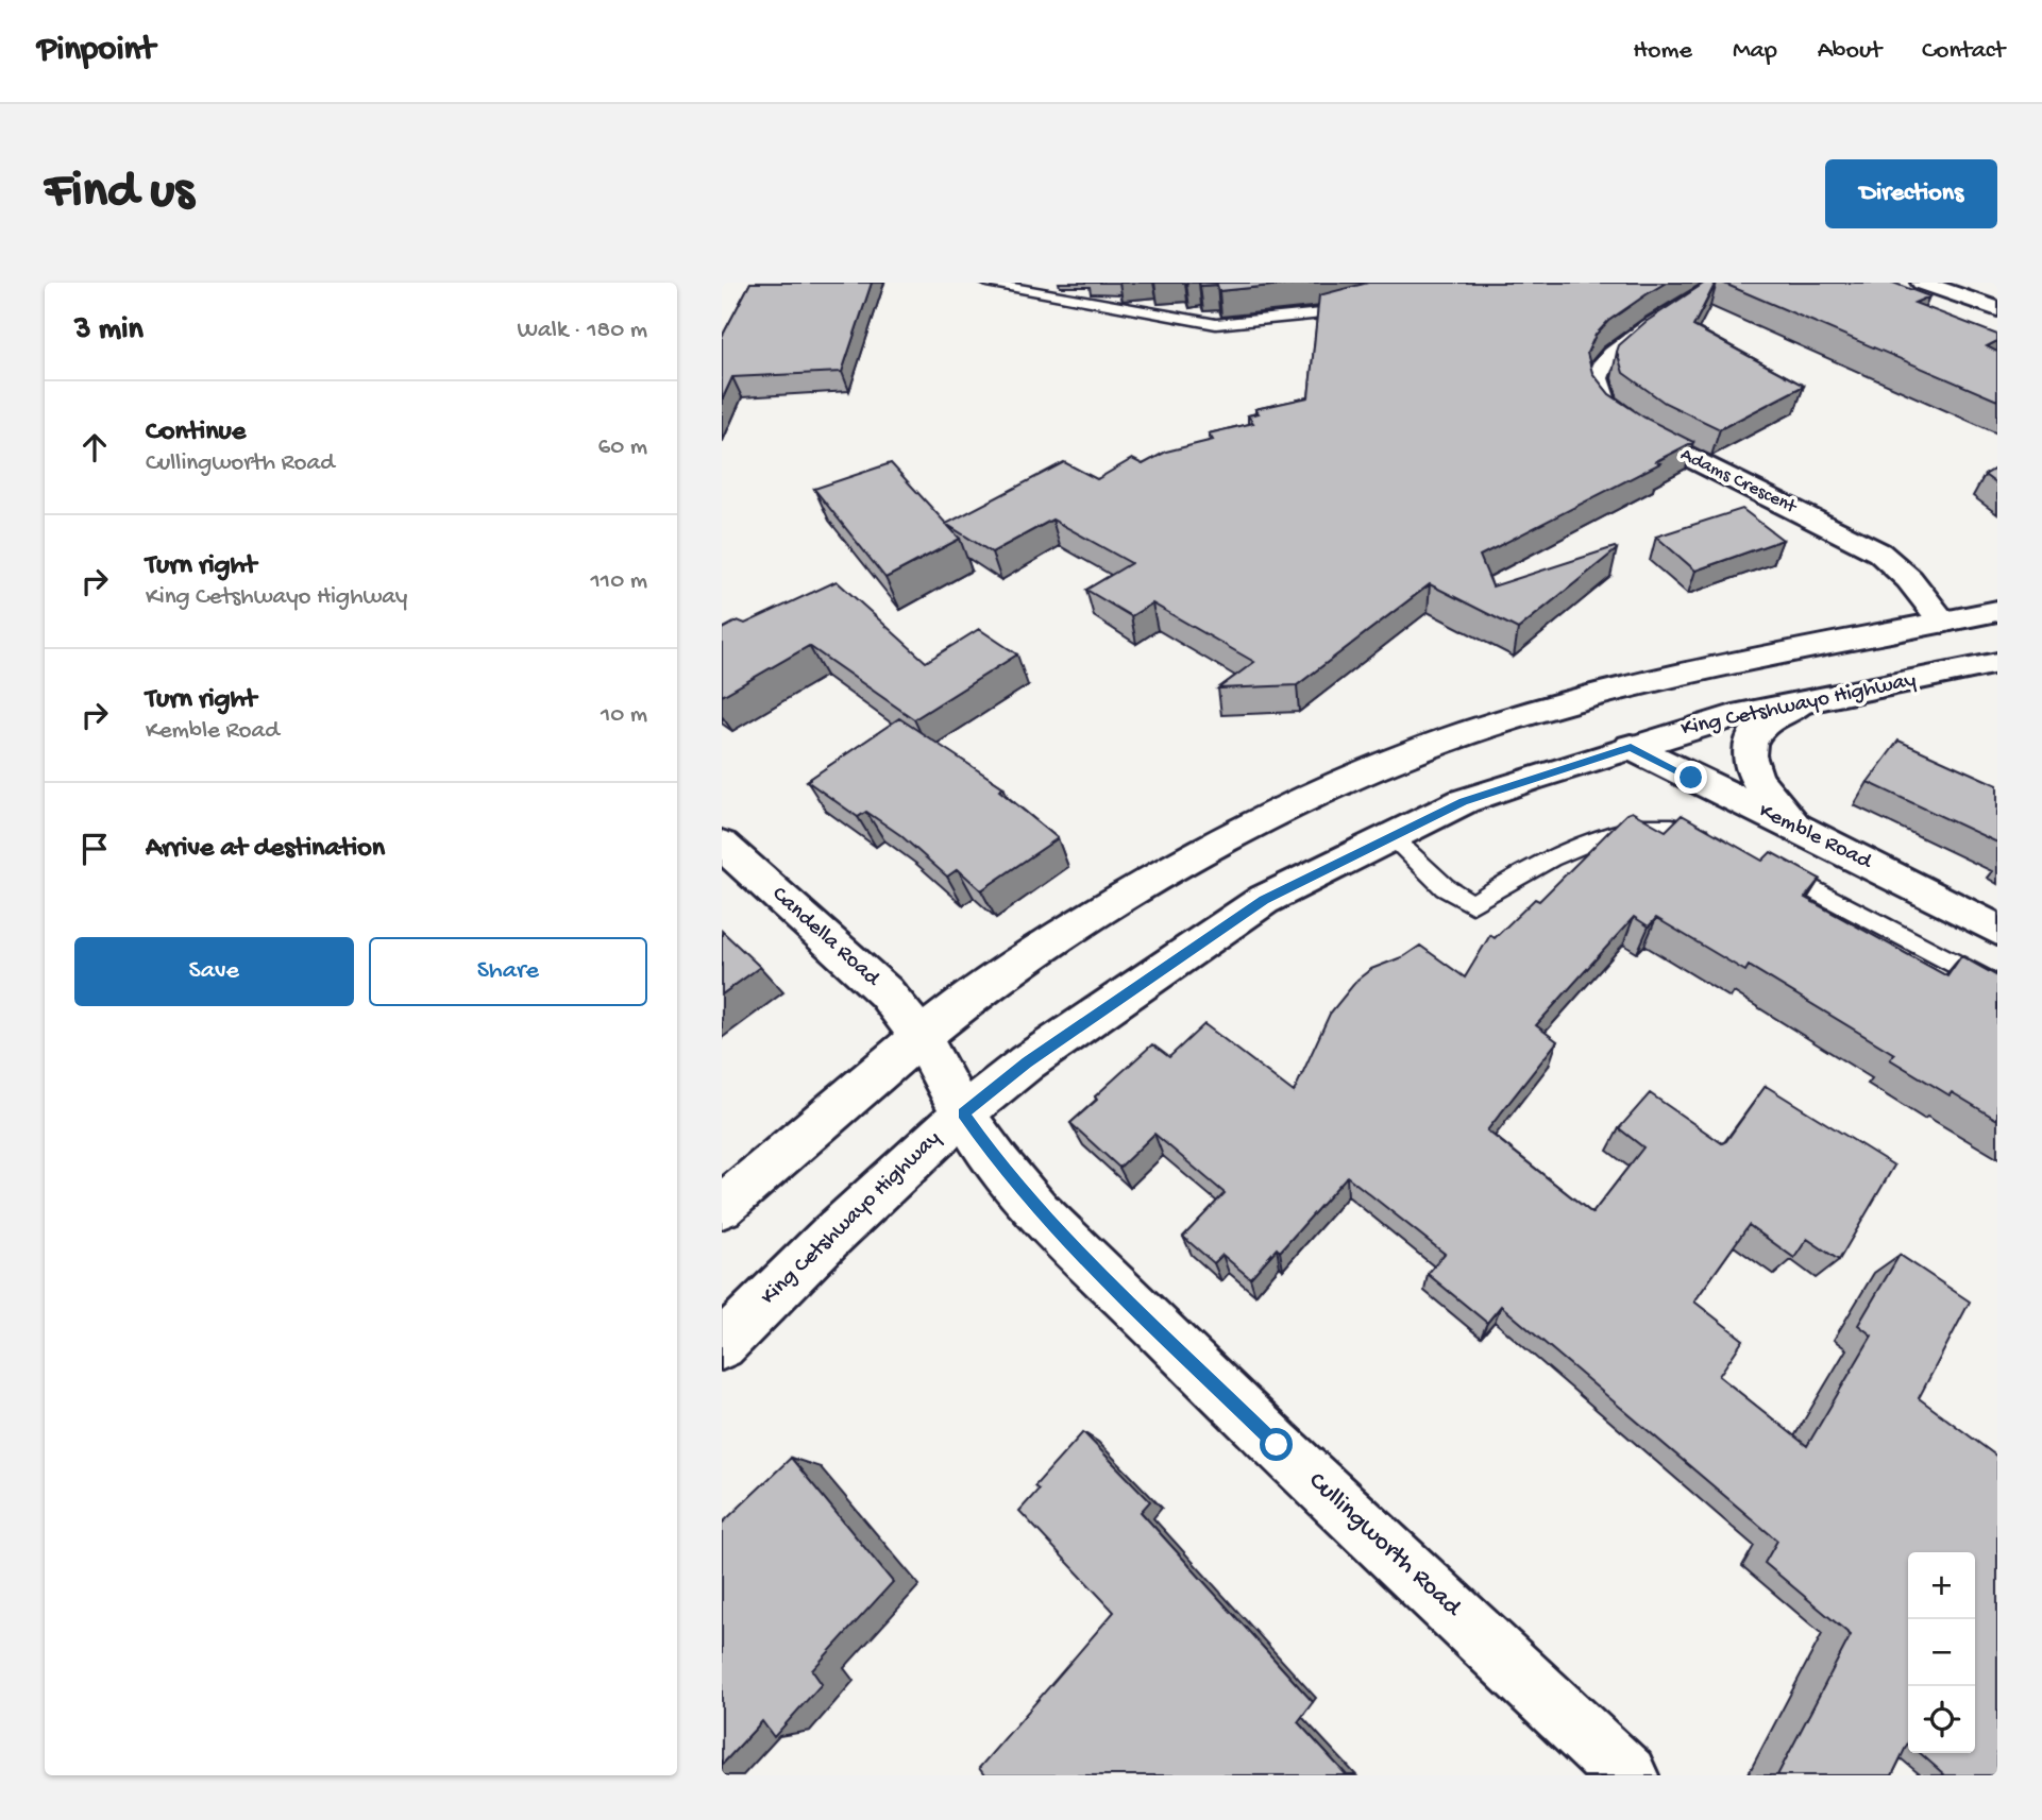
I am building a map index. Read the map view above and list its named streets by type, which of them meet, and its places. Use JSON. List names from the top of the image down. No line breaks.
{"streets":{"street":["Adams Crescent","King Cetshwayo Highway","Kemble Road","Candella Road","Cullingworth Road"]},"crossings":[["King Cetshwayo Highway","Kemble Road"],["King Cetshwayo Highway","Candella Road"],["King Cetshwayo Highway","Cullingworth Road"],["Candella Road","Cullingworth Road"]],"page":{"header":"Pinpoint","nav":["Home","Map","About","Contact"],"buttons":["Directions",["Save","Share"]],"title":"Find us","heading":["3 min","Walk · 180 m"],"list":[["Continue","Cullingworth Road","60 m"],["Turn right","King Cetshwayo Highway","110 m"],["Turn right","Kemble Road","10 m"],"Arrive at destination"],"map_buttons":["+","−"]}}
